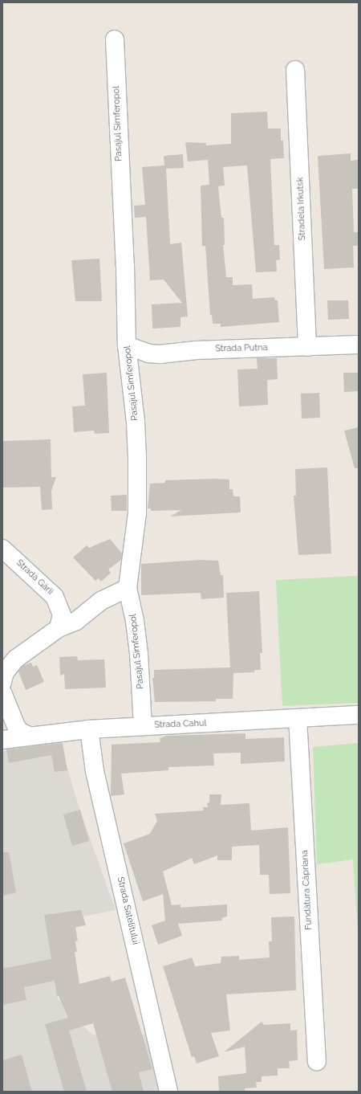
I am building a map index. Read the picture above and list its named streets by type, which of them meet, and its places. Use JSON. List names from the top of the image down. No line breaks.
{"streets":{"street":["Pasajul Simferopol","Stradela Irkutsk","Strada Putna","Strada Gării","Strada Cahul","Fundătura Căpriana","Strada Satelitului"]},"crossings":[["Pasajul Simferopol","Strada Putna"],["Pasajul Simferopol","Strada Cahul"],["Stradela Irkutsk","Strada Putna"],["Strada Cahul","Fundătura Căpriana"],["Strada Cahul","Strada Satelitului"]]}
